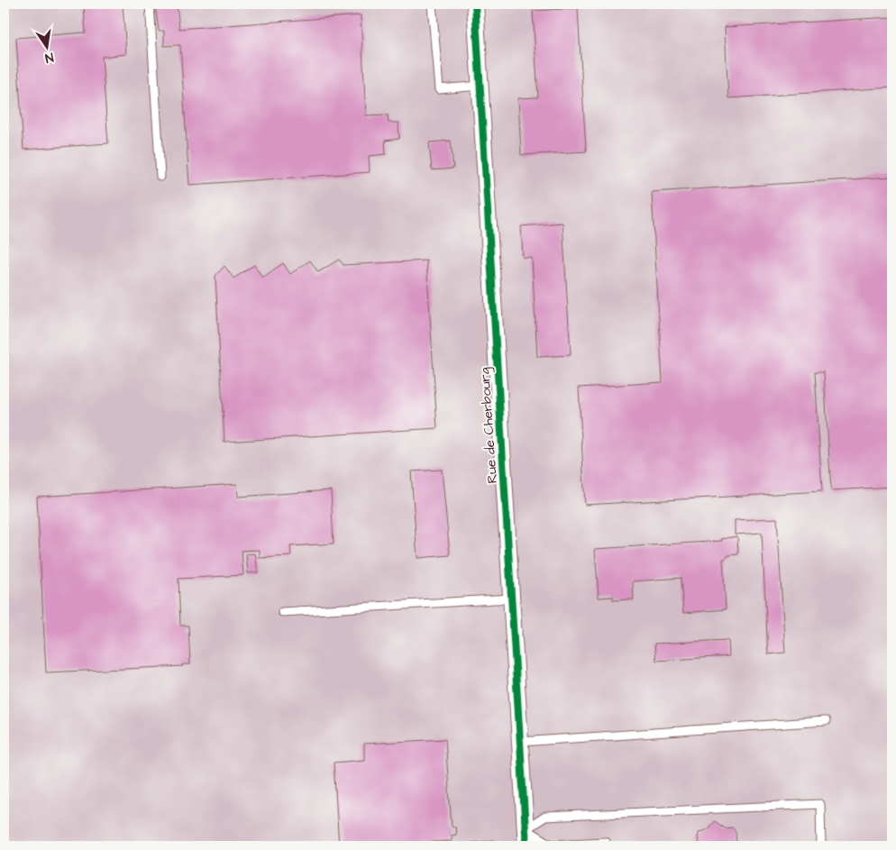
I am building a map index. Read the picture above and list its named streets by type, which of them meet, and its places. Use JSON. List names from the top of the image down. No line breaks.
{"streets":{"street":["Rue de Cherbourg"]},"north":"bottom"}
